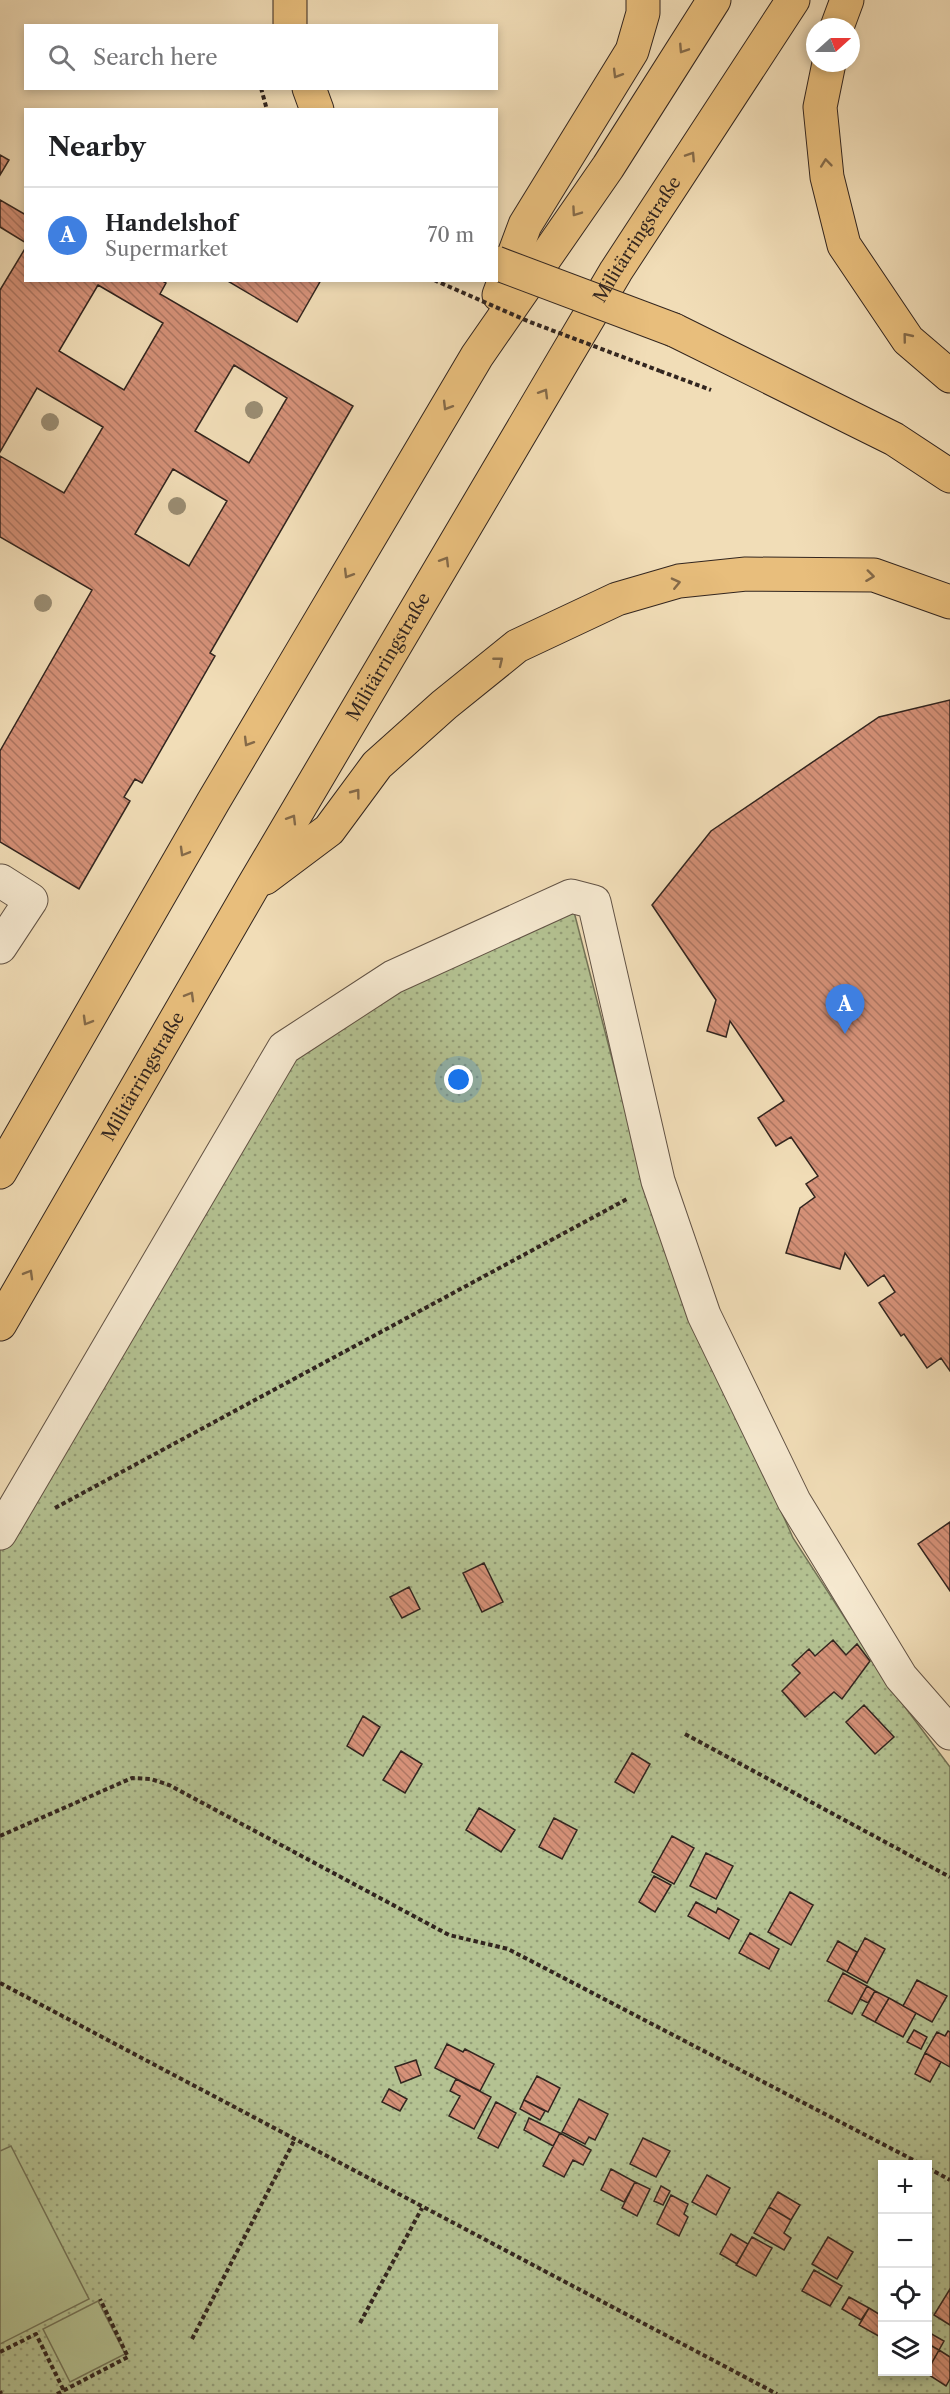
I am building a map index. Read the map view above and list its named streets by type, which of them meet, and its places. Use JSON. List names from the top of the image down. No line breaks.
{"streets":{"main road":["Militärringstraße"]},"north":"right","page":{"search":"Search here","heading":"Nearby","list":[{"mark":"A","name":"Handelshof","note":"Supermarket","value":"70 m"}],"pins":"A","map_buttons":["+","−"]}}
